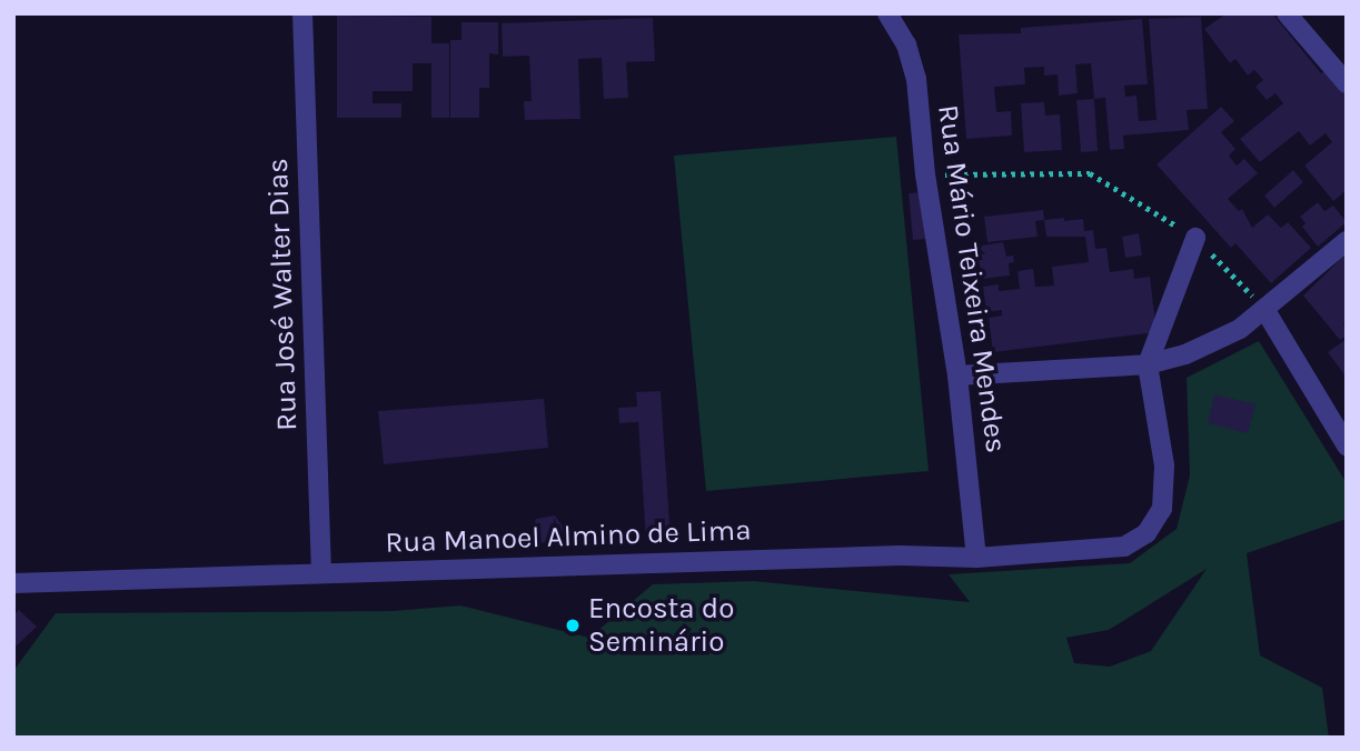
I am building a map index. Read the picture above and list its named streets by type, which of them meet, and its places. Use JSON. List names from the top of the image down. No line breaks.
{"streets":{"street":["Rua Mário Teixeira Mendes","Rua José Walter Dias","Rua Manoel Almino de Lima"]},"crossings":[["Rua Mário Teixeira Mendes","Rua Manoel Almino de Lima"],["Rua José Walter Dias","Rua Manoel Almino de Lima"]],"places":["Encosta do Seminário"]}
